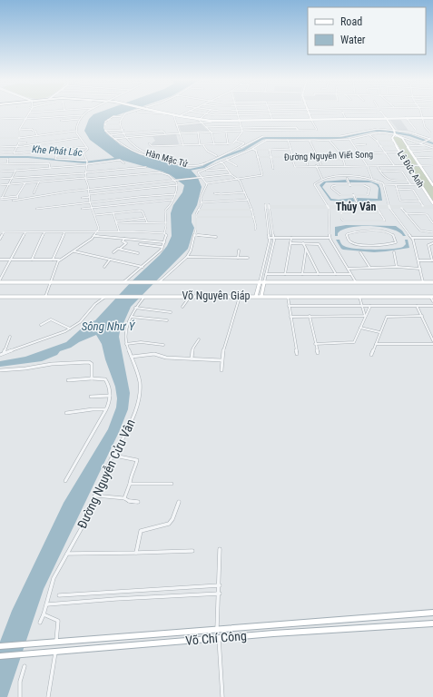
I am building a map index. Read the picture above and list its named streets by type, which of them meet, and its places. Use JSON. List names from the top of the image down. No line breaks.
{"streets":{"main road":["Võ Chí Công"],"street":["Đường Nguyễn Viết Song","Hàn Mặc Tử","Lê Đức Anh","Võ Nguyên Giáp","Đường Nguyễn Cửu Vân"]},"crossings":[["Đường Nguyễn Viết Song","Lê Đức Anh"],["Hàn Mặc Tử","Lê Đức Anh"],["Võ Nguyên Giáp","Đường Nguyễn Cửu Vân"]],"districts":["Thủy Vân"],"water":["Khe Phát Lác","Sông Như Ý"],"legend":["Road","Water"]}
